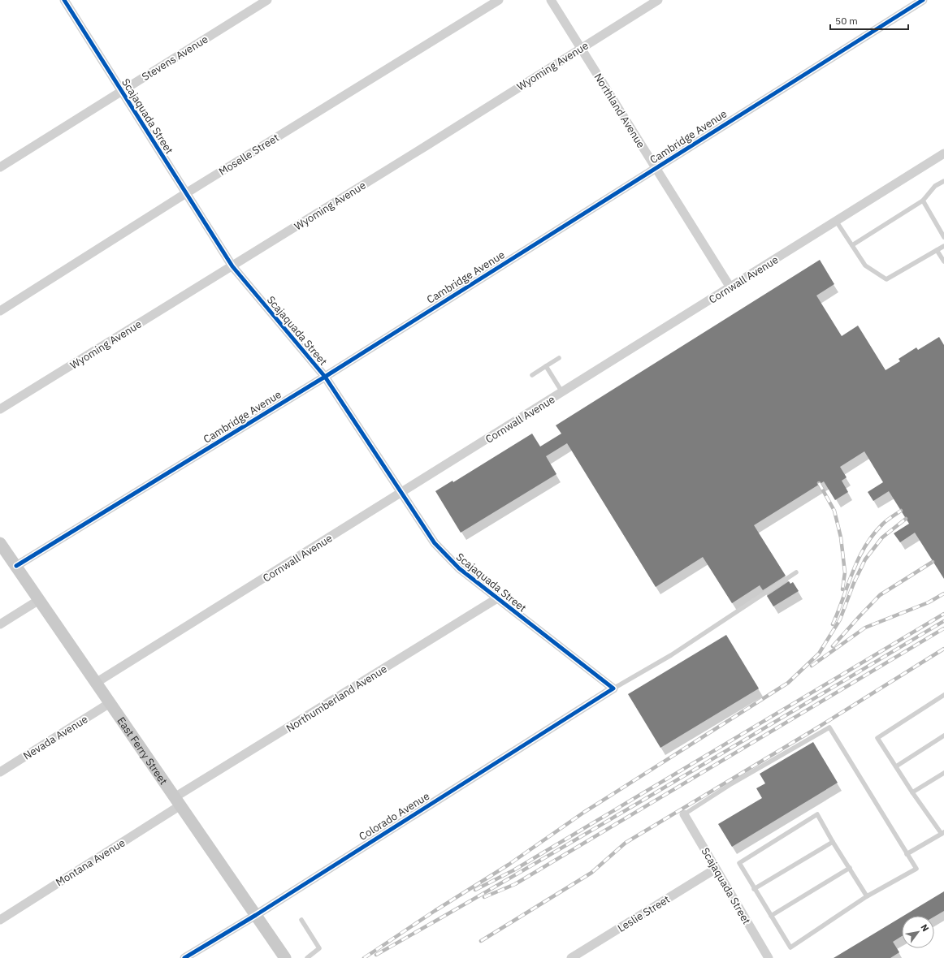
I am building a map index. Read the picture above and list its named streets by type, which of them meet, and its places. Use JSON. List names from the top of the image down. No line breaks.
{"streets":{"street":["Stevens Avenue","Wyoming Avenue","Northland Avenue","Scajaquada Street","Cambridge Avenue","Moselle Street","Cornwall Avenue","Northumberland Avenue","Nevada Avenue","East Ferry Street","Colorado Avenue","Montana Avenue","Leslie Street"]},"crossings":[["Stevens Avenue","Scajaquada Street"],["Wyoming Avenue","Northland Avenue"],["Wyoming Avenue","Scajaquada Street"],["Northland Avenue","Cambridge Avenue"],["Northland Avenue","Cornwall Avenue"],["Scajaquada Street","Cambridge Avenue"],["Scajaquada Street","Moselle Street"],["Scajaquada Street","Cornwall Avenue"],["Scajaquada Street","Northumberland Avenue"],["Scajaquada Street","Colorado Avenue"],["Scajaquada Street","Leslie Street"],["Cambridge Avenue","East Ferry Street"],["Cornwall Avenue","East Ferry Street"],["Northumberland Avenue","East Ferry Street"],["Northumberland Avenue","Montana Avenue"],["Nevada Avenue","East Ferry Street"],["East Ferry Street","Colorado Avenue"],["East Ferry Street","Montana Avenue"]],"scale_bar":"50 m","north":"top right"}
